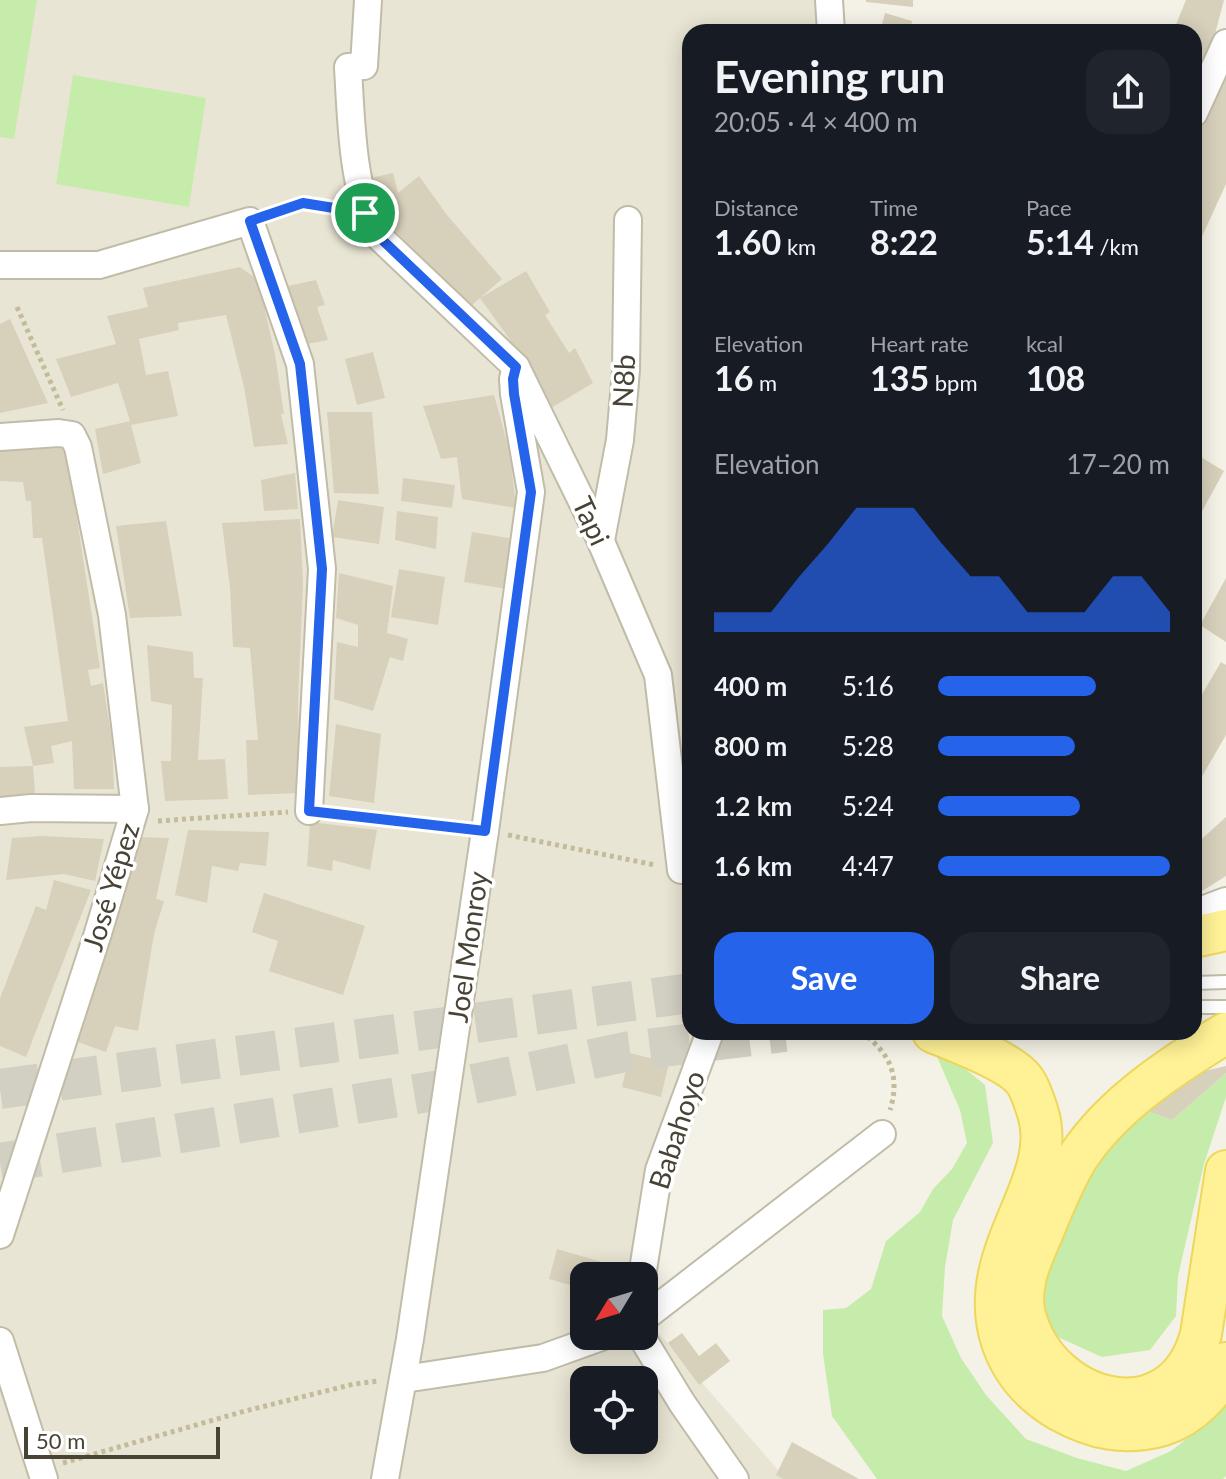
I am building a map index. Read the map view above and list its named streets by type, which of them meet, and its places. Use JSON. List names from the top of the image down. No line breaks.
{"streets":{"street":["N8b","Tapi","José Yépez","Joel Monroy","Babahoyo"]},"crossings":[["N8b","Tapi"],["Tapi","Joel Monroy"]],"scale_bar":"50 m","north":"bottom left","page":{"heading":["Evening run","20:05 · 4 × 400 m"],"stats":[["Distance","1.60 km"],["Time","8:22"],["Pace","5:14 /km"],["Elevation","16 m"],["Heart rate","135 bpm"],["kcal","108"]],"chart":["Elevation","17–20 m"],"list":[{"name":"400 m","note":"5:16"},{"name":"800 m","note":"5:28"},{"name":"1.2 km","note":"5:24"},{"name":"1.6 km","note":"4:47"}],"buttons":["Save","Share"],"scale":"50 m"}}
